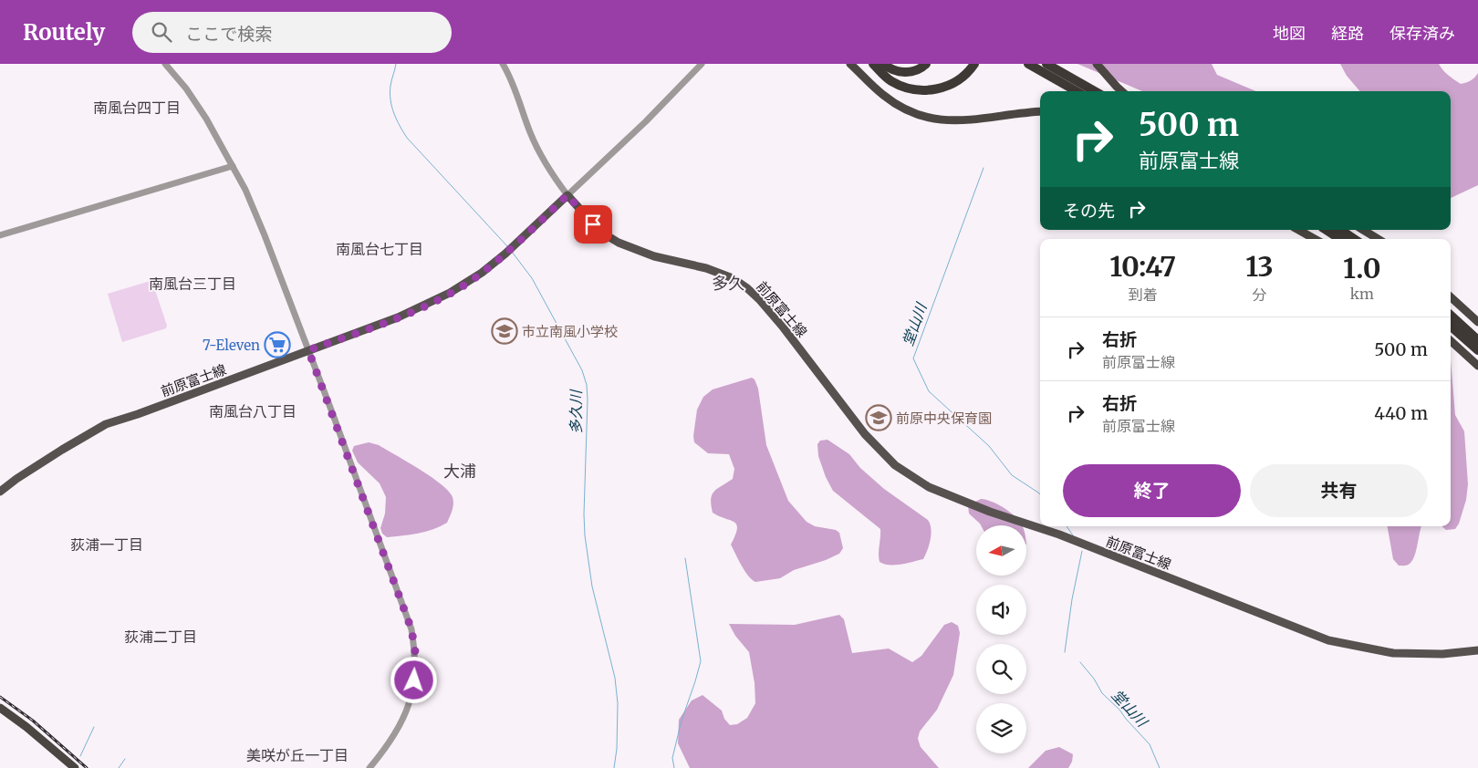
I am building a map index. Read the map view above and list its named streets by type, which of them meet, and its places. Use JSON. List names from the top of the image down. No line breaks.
{"streets":{"main road":["前原富士線"]},"districts":["南風台四丁目","南風台七丁目","多久","南風台三丁目","南風台八丁目","大浦","荻浦一丁目","荻浦二丁目","美咲が丘一丁目"],"water":["堂山川","多久川"],"places":{"school or university":["市立南風小学校","前原中央保育園"],"supermarket":["7-Eleven"]},"north":"left","page":{"header":"Routely","search":"ここで検索","nav":["地図","経路","保存済み"],"turn":["500 m","前原富士線"],"then":"その先","eta":["10:47","到着","13","分","1.0","km"],"list":[{"name":"右折","note":"前原富士線","value":"500 m"},{"name":"右折","note":"前原富士線","value":"440 m"}],"buttons":["終了","共有"]}}
